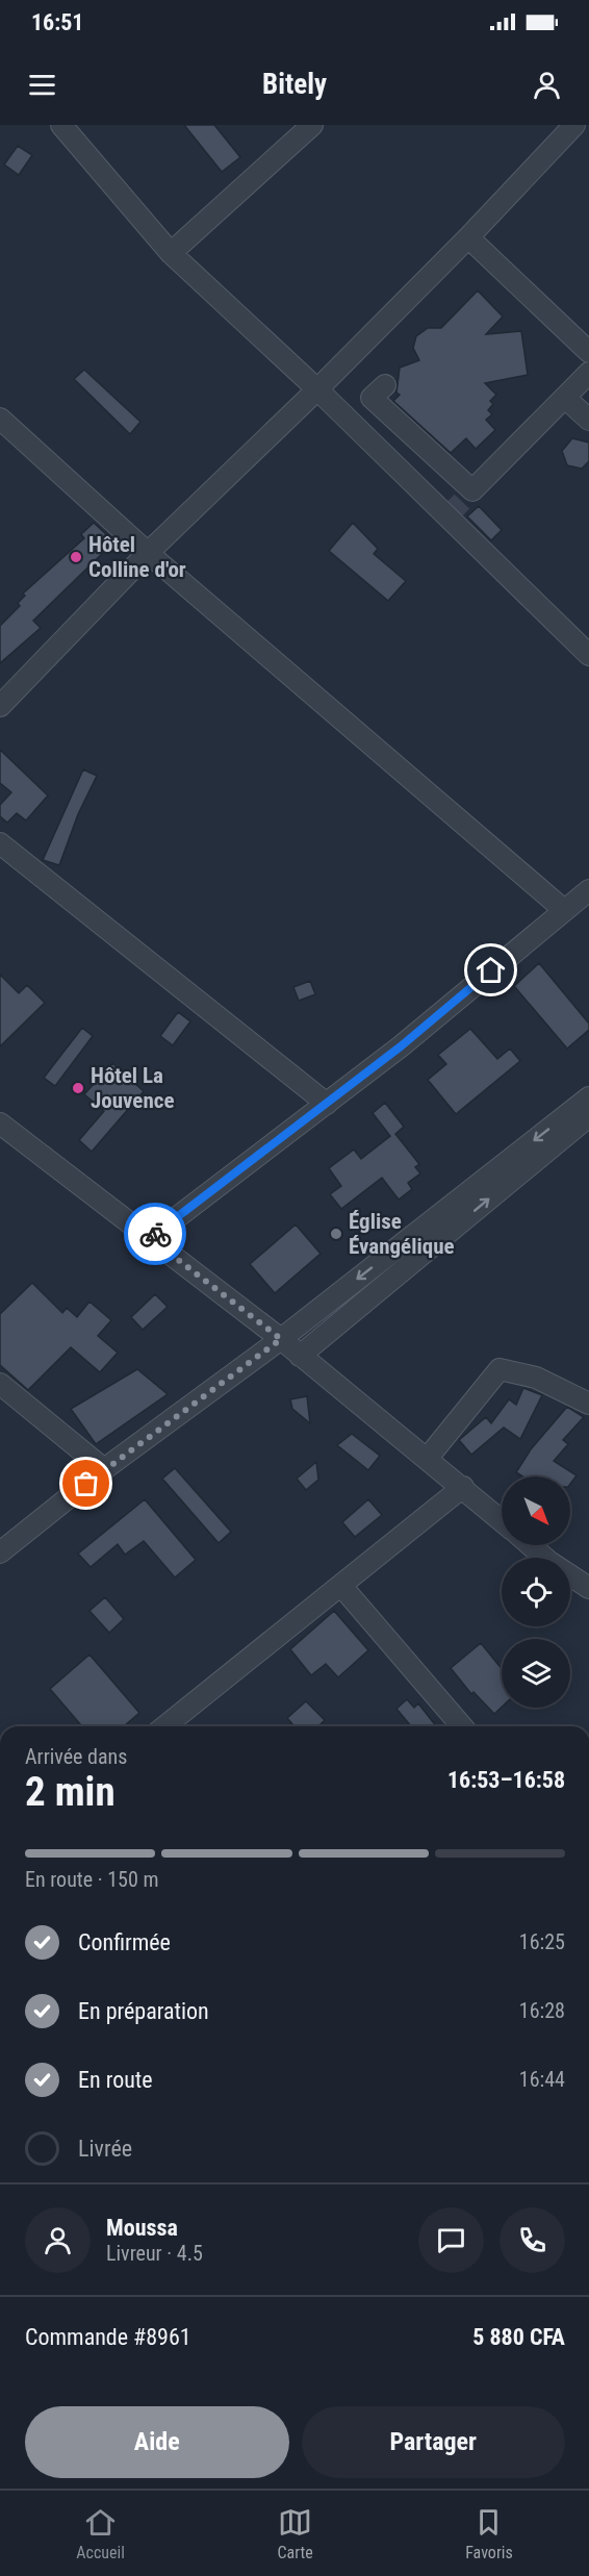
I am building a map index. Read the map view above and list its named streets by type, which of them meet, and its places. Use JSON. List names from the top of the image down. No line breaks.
{"places":["Hôtel Colline d'or","Hôtel La Jouvence","Église Évangélique"],"north":"bottom right","page":{"status":"16:51","header":"Bitely","heading":["2 min","Arrivée dans","16:53–16:58"],"panel":["Moussa","Livreur · 4.5","Commande #8961","5 880 CFA"],"bar":"En route · 150 m","list":[["Confirmée","16:25"],["En préparation","16:28"],["En route","16:44"],"Livrée"],"buttons":["Aide","Partager"],"tabs":["Accueil","Carte","Favoris"]}}
